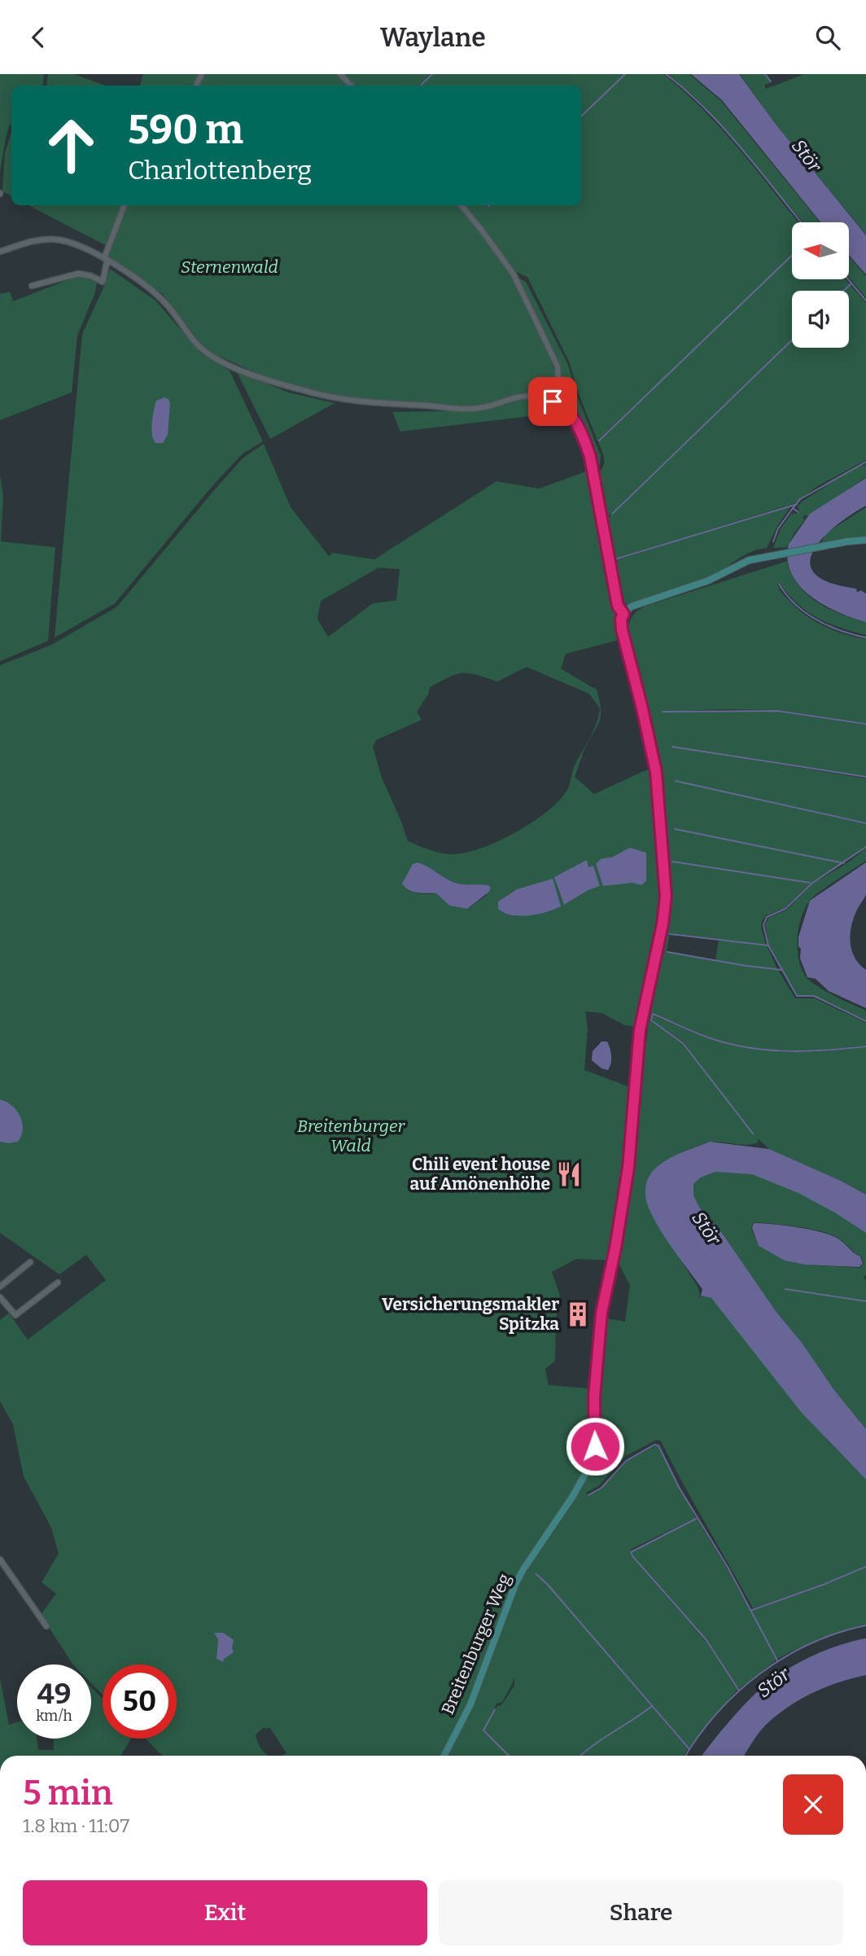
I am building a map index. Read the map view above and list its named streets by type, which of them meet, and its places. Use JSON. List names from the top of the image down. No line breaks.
{"streets":{"main road":["Breitenburger Weg"]},"water":["Stör"],"parks":["Sternenwald","Breitenburger Wald"],"places":{"restaurant":["Chili event house auf Amönenhöhe"],"building":["Versicherungsmakler Spitzka"]},"north":"left","page":{"header":"Waylane","turn":["590 m","Charlottenberg"],"speed":"49 km/h","limit":"50","heading":["5 min","1.8 km · 11:07"],"buttons":["Exit","Share"]}}
